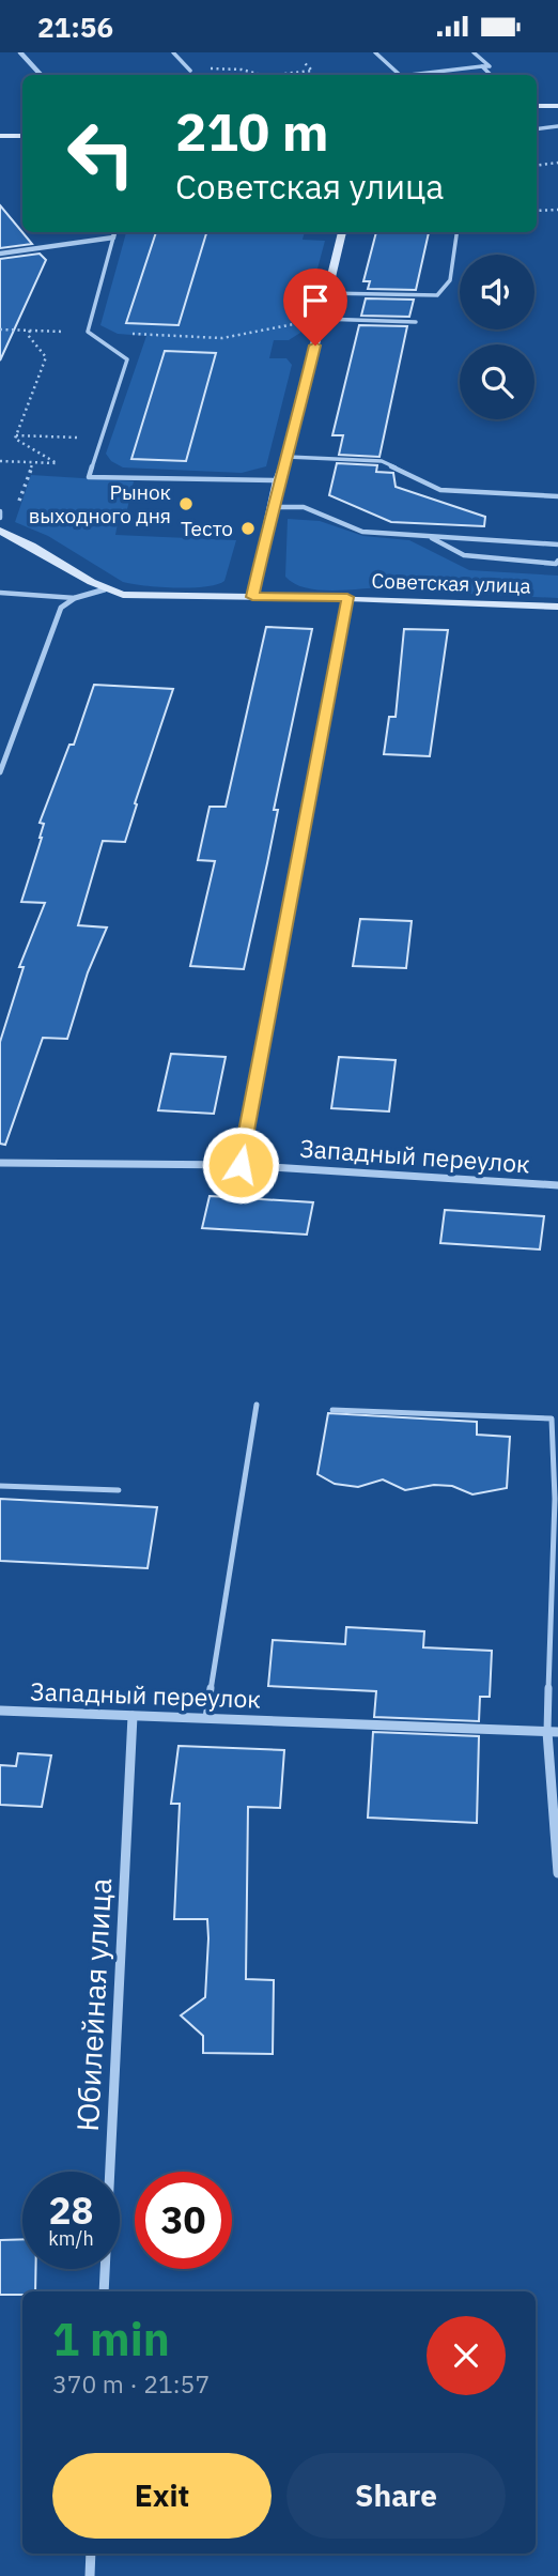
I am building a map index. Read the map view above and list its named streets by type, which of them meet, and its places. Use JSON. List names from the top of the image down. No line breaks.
{"streets":{"street":["Советская улица","Западный переулок","Юбилейная улица"]},"crossings":[["Западный переулок","Юбилейная улица"]],"places":["Рынок выходного дня","Тесто"],"page":{"status":"21:56","turn":["210 m","Советская улица"],"speed":"28 km/h","limit":"30","heading":["1 min","370 m · 21:57"],"buttons":["Exit","Share"]}}
